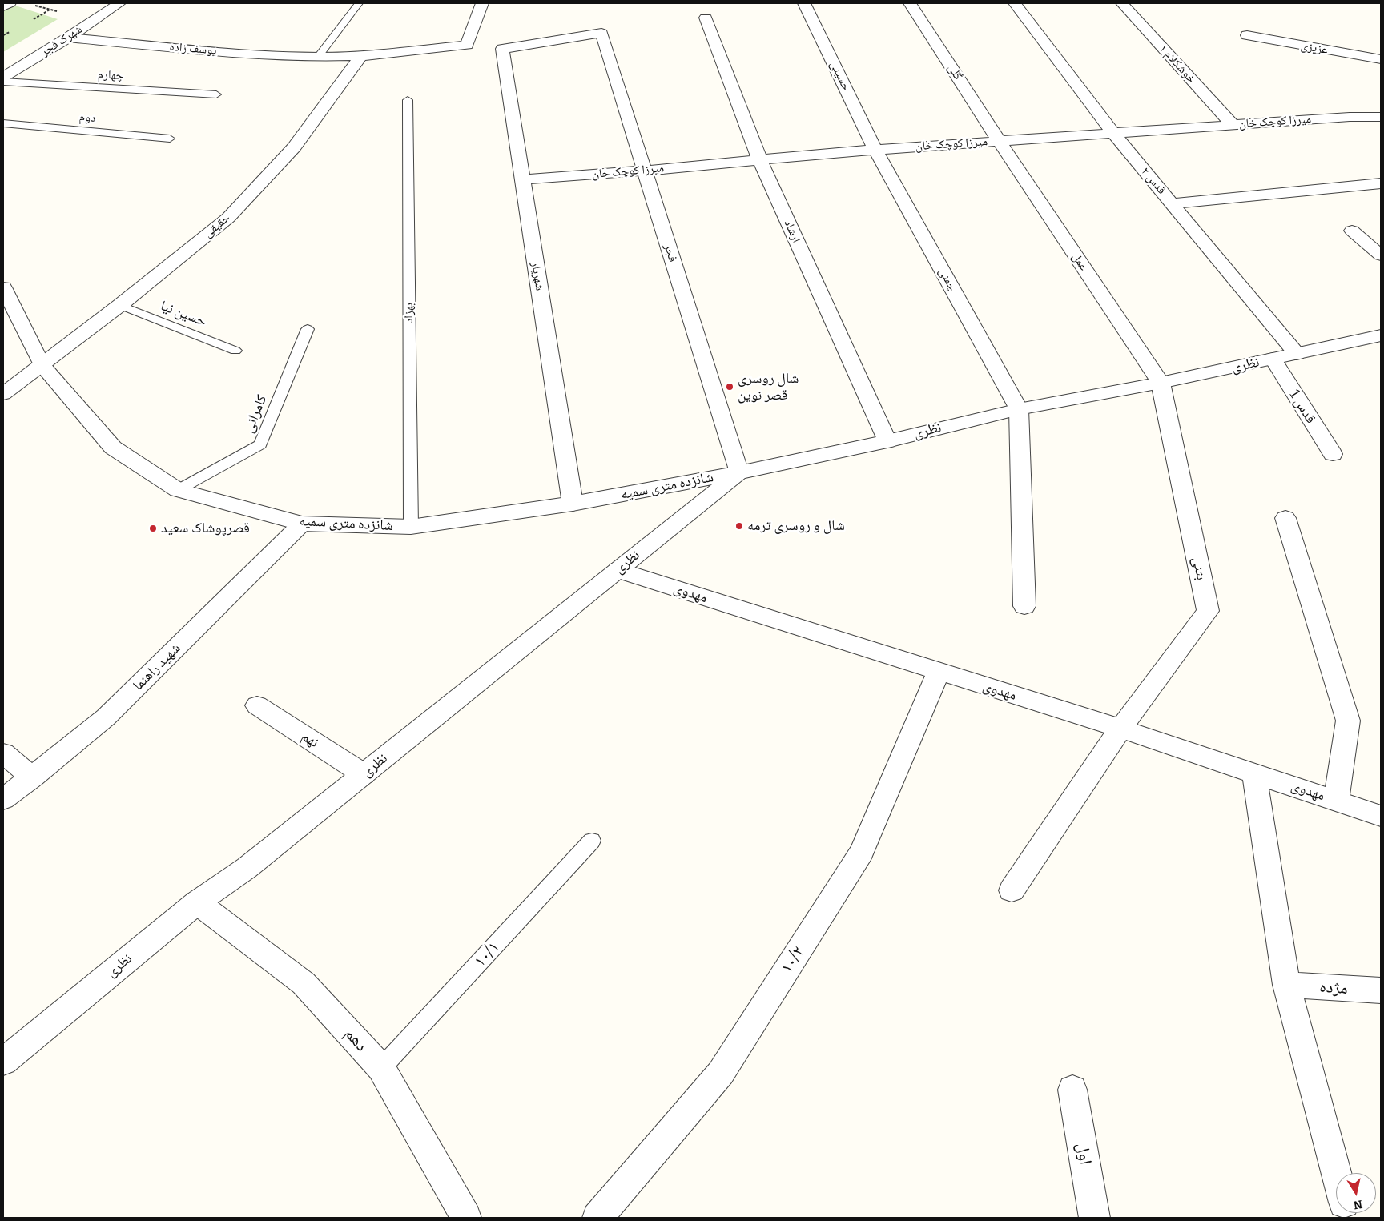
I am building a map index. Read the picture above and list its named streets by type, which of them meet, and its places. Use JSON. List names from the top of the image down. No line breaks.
{"streets":{"street":["شهرک فجر","عزیزی","یوسف زاده","خوشکلام ۱","گلی","حسینی","میرزا کوچک خان","قدس ۲","حقیقی","ارشاد","فجر","عمل","شهریار","چمنی","نظری","قدس 1","شانزده متری سمیه","بتنی","مهدوی","شهید راهنما","نهم","۱۰/۲","مژده","دهم","اول"],"lane":["چهارم","دوم","بهزاد","حسین نیا","کامرانی","۱۰/۱"]},"crossings":[["شهرک فجر","یوسف زاده"],["یوسف زاده","حقیقی"],["خوشکلام ۱","میرزا کوچک خان"],["گلی","میرزا کوچک خان"],["گلی","عمل"],["حسینی","میرزا کوچک خان"],["حسینی","چمنی"],["میرزا کوچک خان","قدس ۲"],["میرزا کوچک خان","ارشاد"],["میرزا کوچک خان","فجر"],["میرزا کوچک خان","عمل"],["میرزا کوچک خان","شهریار"],["میرزا کوچک خان","چمنی"],["قدس ۲","نظری"],["حقیقی","حسین نیا"],["حقیقی","شانزده متری سمیه"],["ارشاد","نظری"],["فجر","شهریار"],["فجر","نظری"],["فجر","شانزده متری سمیه"],["عمل","نظری"],["عمل","بتنی"],["شهریار","شانزده متری سمیه"],["چمنی","نظری"],["بهزاد","شانزده متری سمیه"],["نظری","قدس 1"],["نظری","شانزده متری سمیه"],["نظری","بتنی"],["نظری","مهدوی"],["نظری","نهم"],["نظری","دهم"],["کامرانی","شانزده متری سمیه"],["شانزده متری سمیه","شهید راهنما"],["بتنی","مهدوی"],["مهدوی","۱۰/۲"],["۱۰/۱","دهم"]],"places":["شال روسری قصر نوین","شال و روسری ترمه","قصرپوشاک سعید"],"north":"bottom"}
